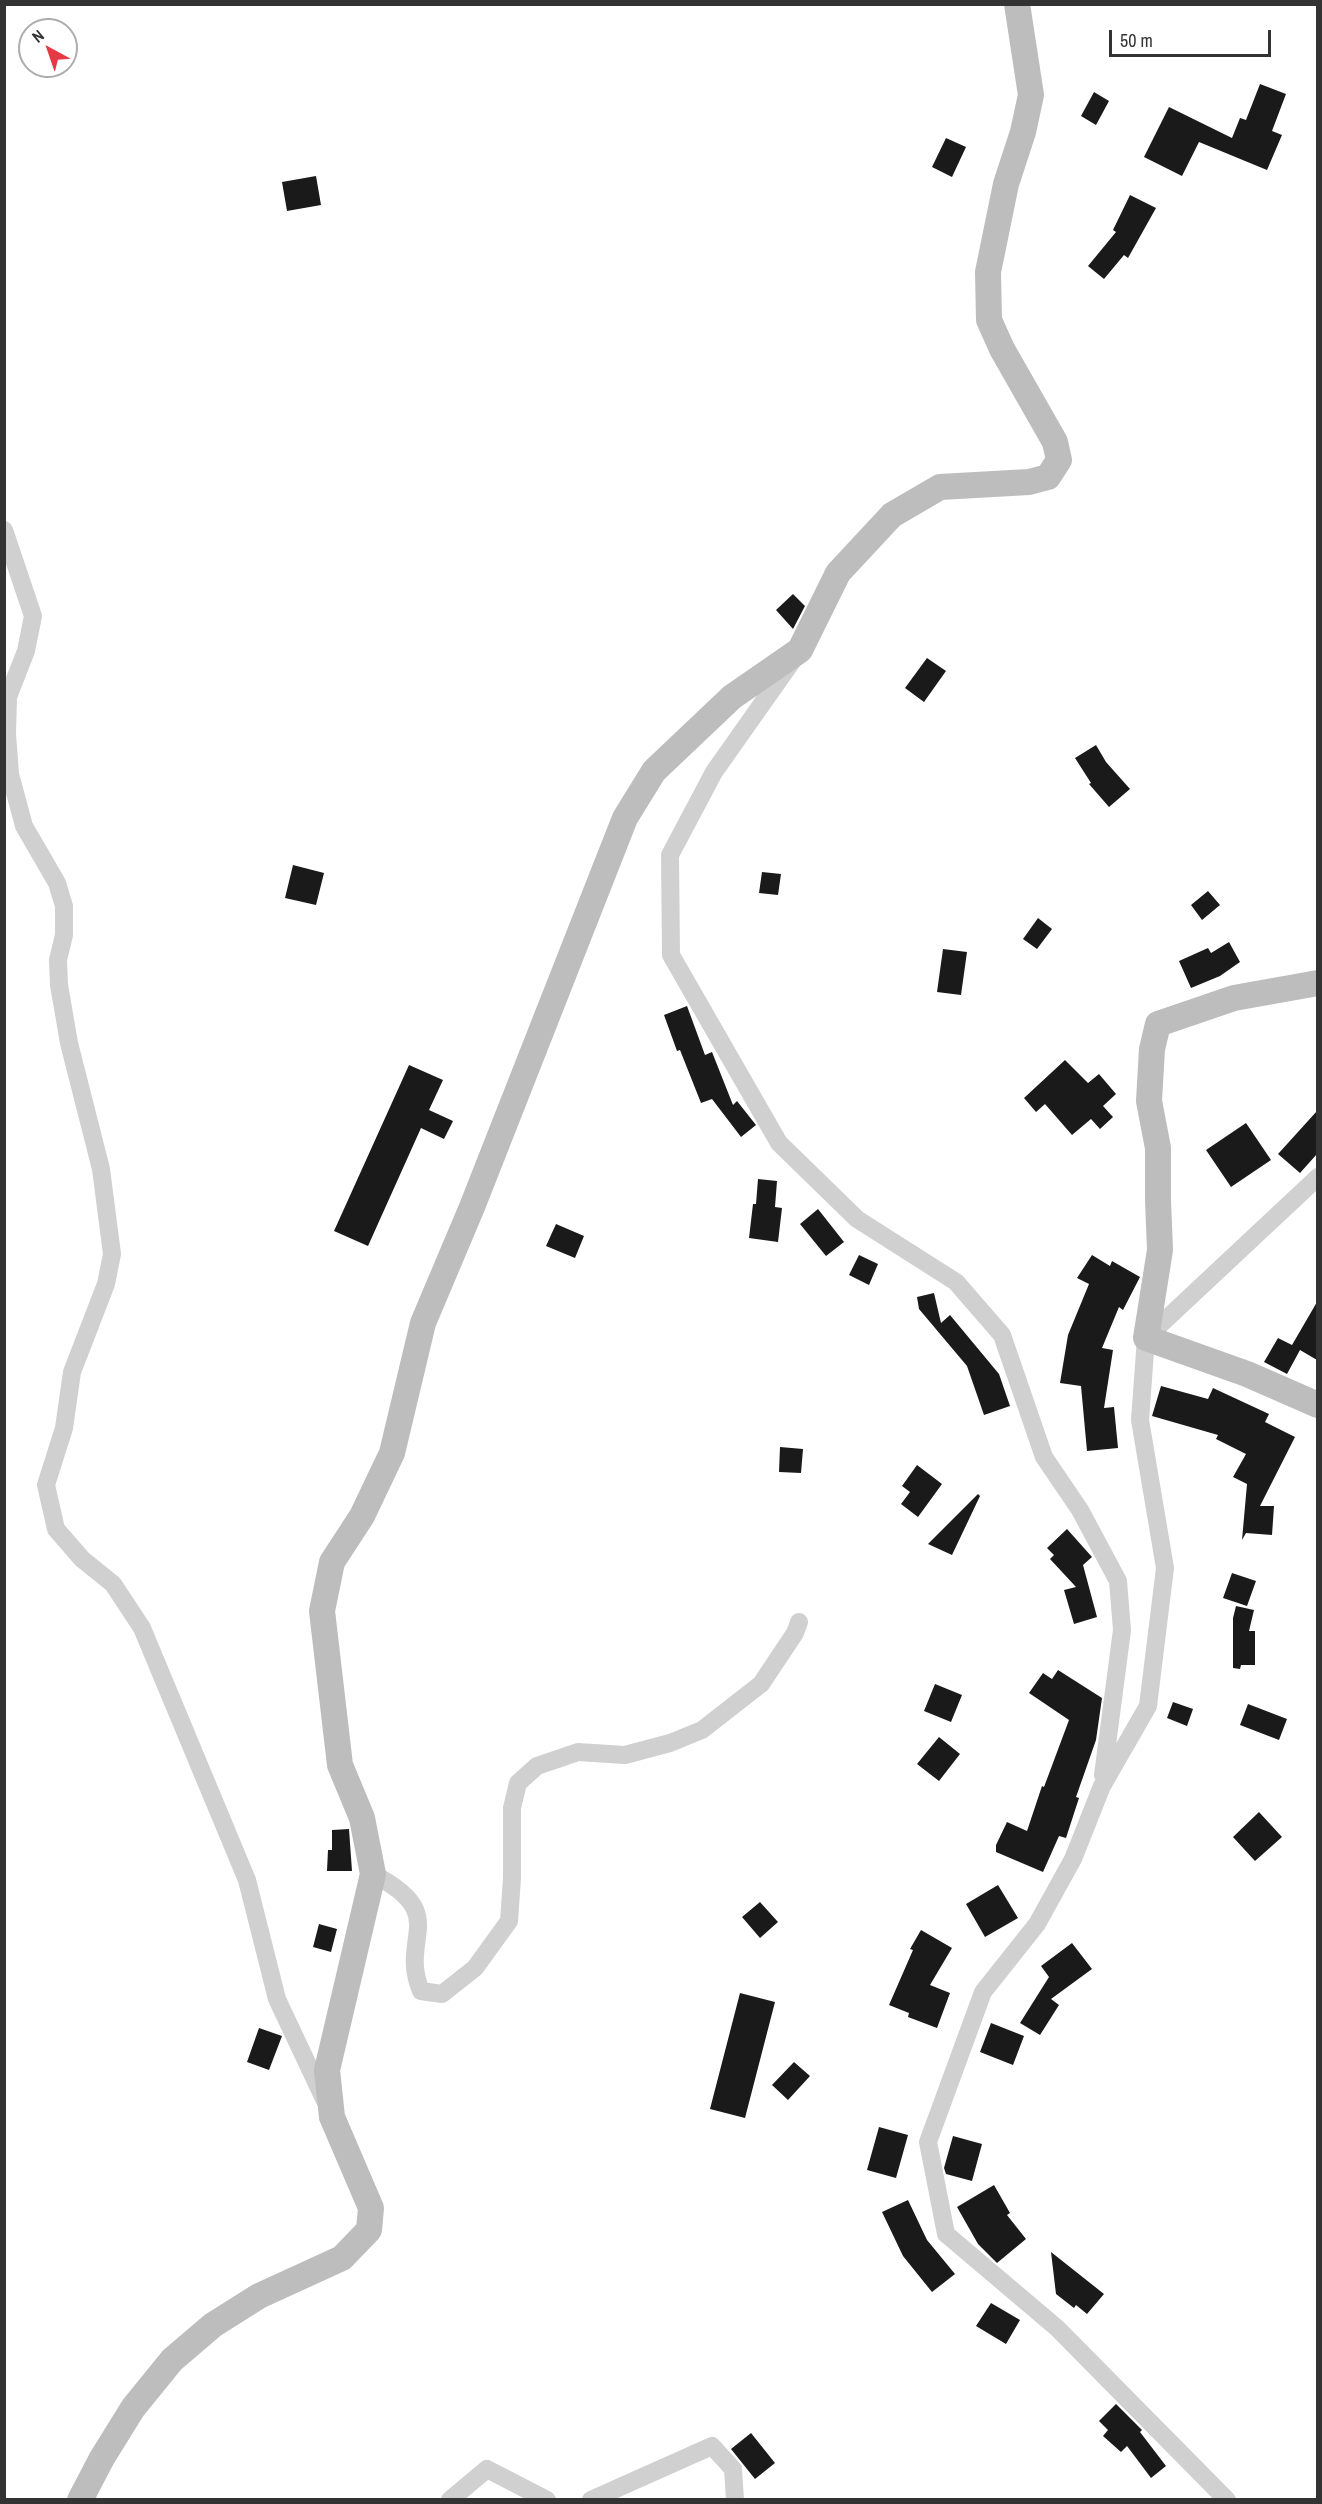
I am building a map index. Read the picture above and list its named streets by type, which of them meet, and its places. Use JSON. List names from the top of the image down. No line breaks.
{"scale_bar":"50 m","north":"top left"}
